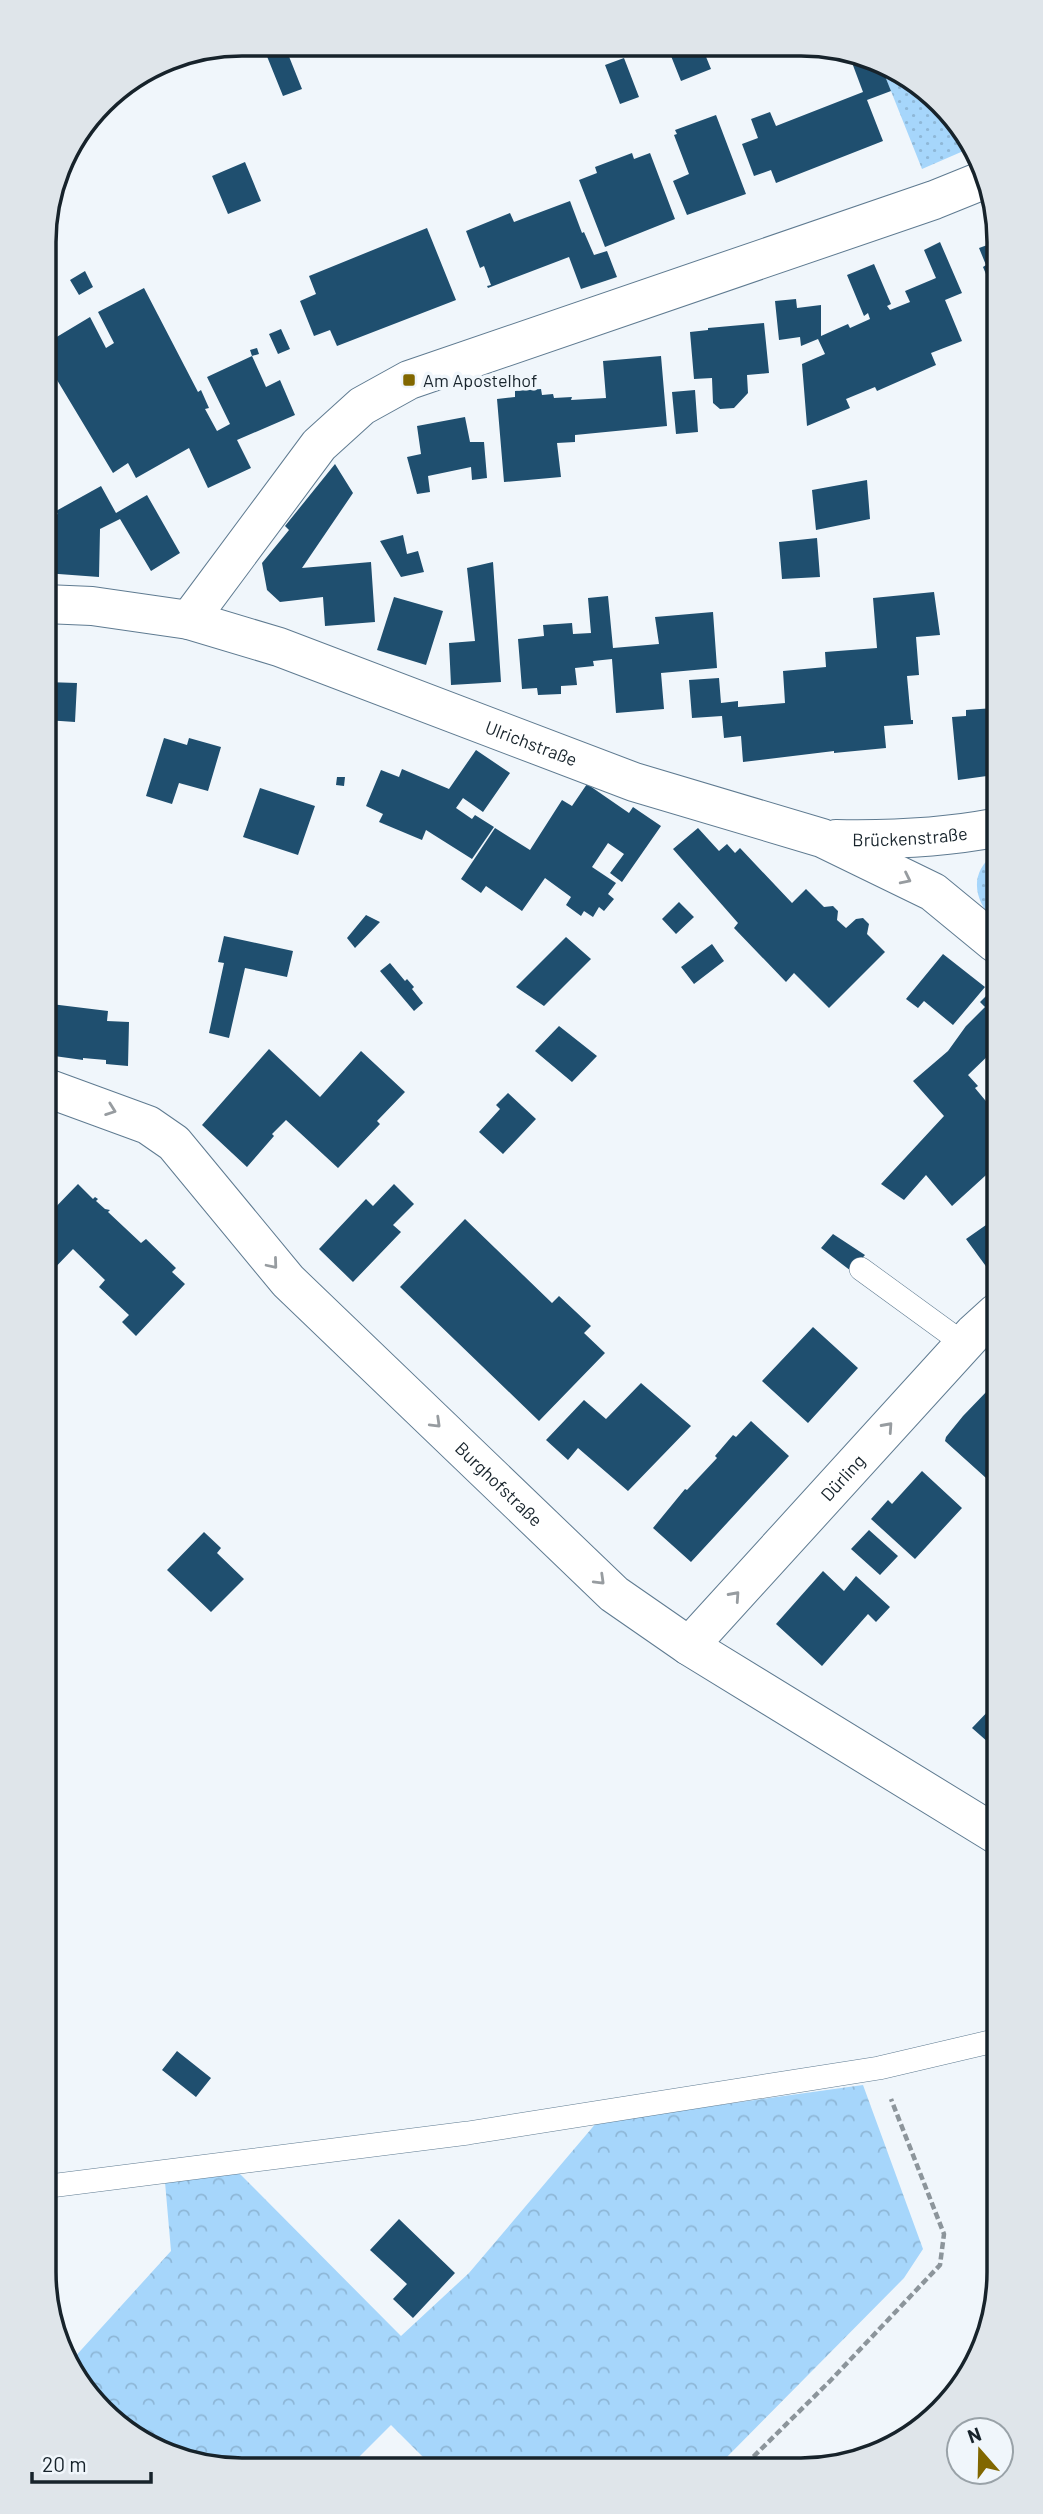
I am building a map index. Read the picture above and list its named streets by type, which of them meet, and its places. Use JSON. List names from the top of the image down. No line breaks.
{"streets":{"street":["Ulrichstraße","Brückenstraße","Dürling","Burghofstraße"]},"crossings":[["Ulrichstraße","Brückenstraße"],["Dürling","Burghofstraße"]],"one_way":["Dürling","Burghofstraße"],"places":{"transit":["Am Apostelhof"]},"scale_bar":"20 m","north":"top"}
